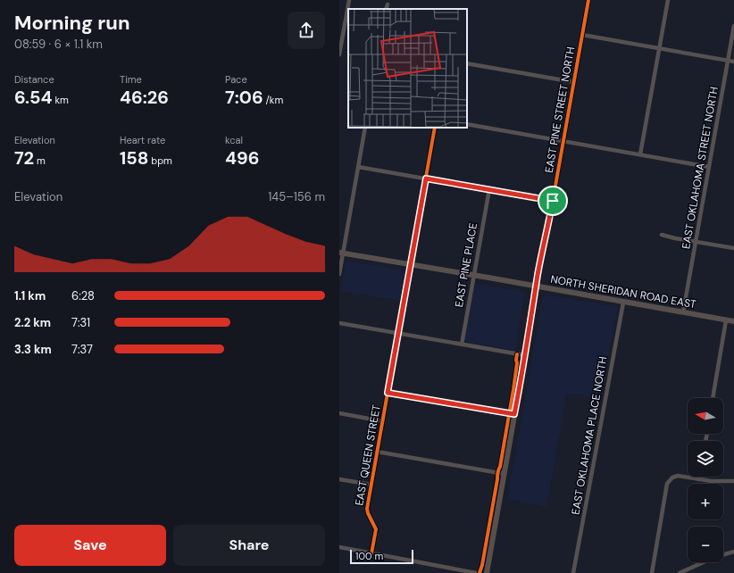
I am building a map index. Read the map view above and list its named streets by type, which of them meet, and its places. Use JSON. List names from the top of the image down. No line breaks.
{"streets":{"main road":["EAST PINE STREET NORTH","NORTH SHERIDAN ROAD EAST"],"street":["EAST OKLAHOMA STREET NORTH","EAST PINE PLACE","EAST OKLAHOMA PLACE NORTH","EAST QUEEN STREET"]},"crossings":[["EAST PINE STREET NORTH","NORTH SHERIDAN ROAD EAST"],["EAST OKLAHOMA STREET NORTH","NORTH SHERIDAN ROAD EAST"],["EAST PINE PLACE","NORTH SHERIDAN ROAD EAST"],["NORTH SHERIDAN ROAD EAST","EAST OKLAHOMA PLACE NORTH"],["NORTH SHERIDAN ROAD EAST","EAST QUEEN STREET"]],"scale_bar":"100 m","north":"left","page":{"heading":["Morning run","08:59 · 6 × 1.1 km"],"stats":[["Distance","6.54 km"],["Time","46:26"],["Pace","7:06 /km"],["Elevation","72 m"],["Heart rate","158 bpm"],["kcal","496"]],"chart":["Elevation","145–156 m"],"list":[{"name":"1.1 km","note":"6:28"},{"name":"2.2 km","note":"7:31"},{"name":"3.3 km","note":"7:37"}],"map_buttons":["+","−"],"buttons":["Save","Share"],"scale":"100 m"}}
